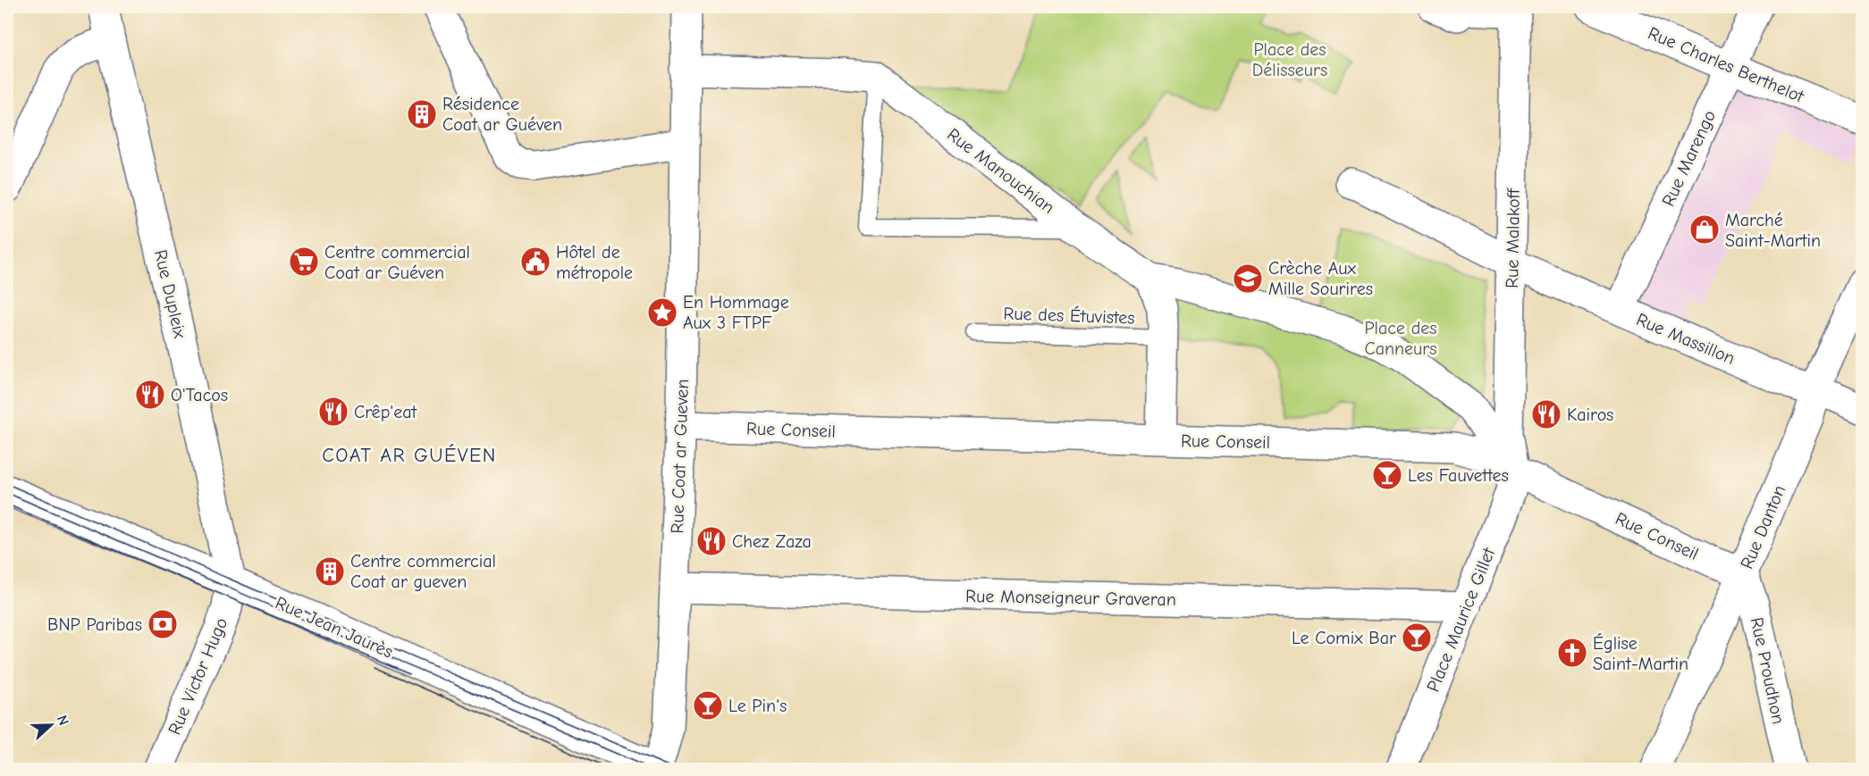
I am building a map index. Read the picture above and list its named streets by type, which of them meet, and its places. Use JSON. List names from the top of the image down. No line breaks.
{"streets":{"street":["Rue Charles Berthelot","Rue Marengo","Rue Manouchian","Rue Malakoff","Rue Dupleix","Rue Massillon","Rue Conseil","Rue Coat ar Gueven","Rue Danton","Rue Monseigneur Graveran","Place Maurice Gillet","Rue Jean Jaurès","Rue Proudhon","Rue Victor Hugo"],"lane":["Rue des Étuvistes"]},"crossings":[["Rue Charles Berthelot","Rue Marengo"],["Rue Marengo","Rue Massillon"],["Rue Malakoff","Rue Massillon"],["Rue Malakoff","Rue Conseil"],["Rue Malakoff","Place Maurice Gillet"],["Rue Dupleix","Rue Jean Jaurès"],["Rue Dupleix","Rue Victor Hugo"],["Rue Massillon","Rue Danton"],["Rue Conseil","Rue Coat ar Gueven"],["Rue Conseil","Rue Danton"],["Rue Conseil","Place Maurice Gillet"],["Rue Conseil","Rue Proudhon"],["Rue Coat ar Gueven","Rue Monseigneur Graveran"],["Rue Coat ar Gueven","Rue Jean Jaurès"],["Rue Danton","Rue Proudhon"],["Rue Monseigneur Graveran","Place Maurice Gillet"],["Rue Jean Jaurès","Rue Victor Hugo"]],"districts":["COAT AR GUÉVEN"],"parks":["Place des Délisseurs","Place des Canneurs"],"places":{"building":["Résidence Coat ar Guéven","Centre commercial Coat ar gueven"],"shop":["Marché Saint-Martin"],"supermarket":["Centre commercial Coat ar Guéven"],"public building":["Hôtel de métropole"],"school or university":["Crèche Aux Mille Sourires"],"place":["En Hommage Aux 3 FTPF"],"restaurant":["O'Tacos","Crêp'eat","Kairos","Chez Zaza"],"bar":["Les Fauvettes","Le Comix Bar","Le Pin's"],"bank":["BNP Paribas"],"church":["Église Saint-Martin"]},"north":"right"}
